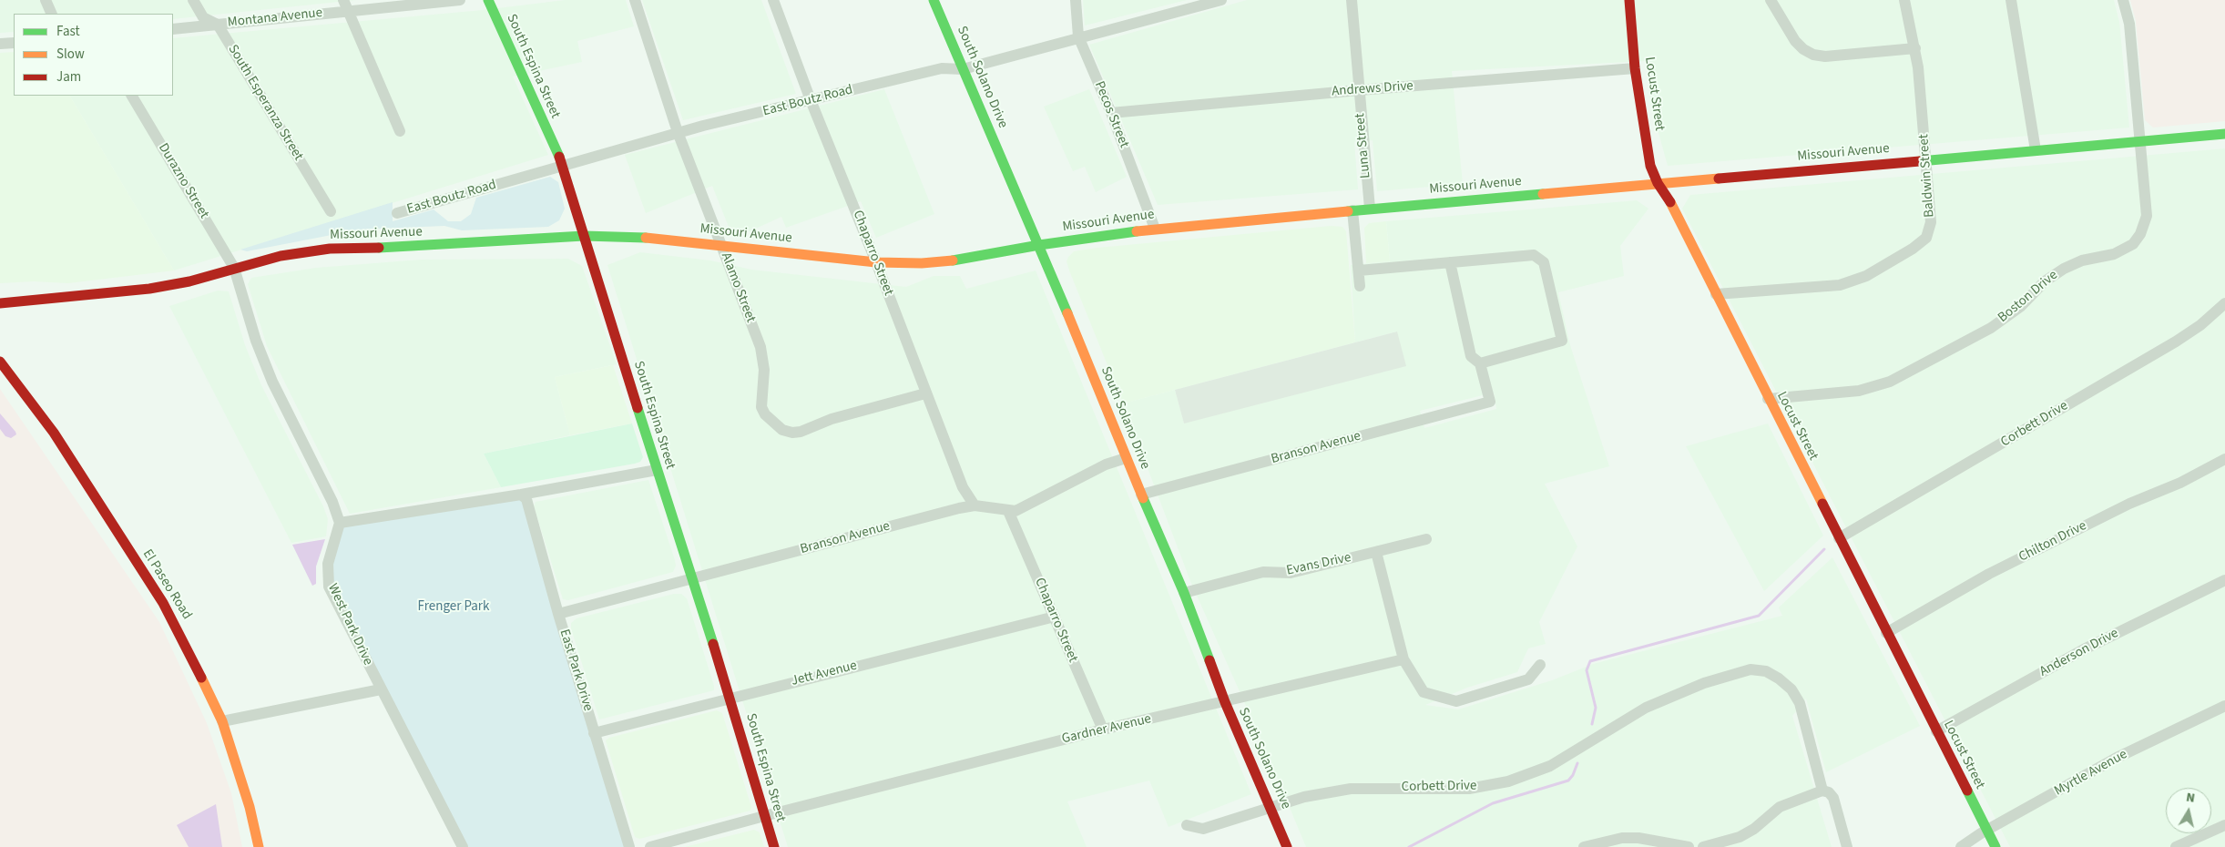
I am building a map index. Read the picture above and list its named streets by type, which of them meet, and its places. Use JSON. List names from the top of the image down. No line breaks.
{"streets":{"main road":["South Espina Street","South Solano Drive","Locust Street","Missouri Avenue","El Paseo Road"],"street":["Montana Avenue","Andrews Drive","East Boutz Road","South Esperanza Street","Pecos Street","Luna Street","Baldwin Street","Durazno Street","Chaparro Street","Alamo Street","Boston Drive","Corbett Drive","Branson Avenue","Chilton Drive","Evans Drive","West Park Drive","Anderson Drive","East Park Drive","Jett Avenue","Gardner Avenue","Myrtle Avenue"]},"crossings":[["Montana Avenue","South Esperanza Street"],["South Espina Street","East Boutz Road"],["South Espina Street","Missouri Avenue"],["South Espina Street","Branson Avenue"],["South Espina Street","Jett Avenue"],["South Espina Street","Gardner Avenue"],["South Solano Drive","East Boutz Road"],["South Solano Drive","Missouri Avenue"],["South Solano Drive","Corbett Drive"],["South Solano Drive","Branson Avenue"],["South Solano Drive","Evans Drive"],["South Solano Drive","Gardner Avenue"],["Andrews Drive","Locust Street"],["Andrews Drive","Pecos Street"],["Andrews Drive","Luna Street"],["Locust Street","Missouri Avenue"],["Locust Street","Baldwin Street"],["Locust Street","Boston Drive"],["Locust Street","Corbett Drive"],["Locust Street","Chilton Drive"],["Locust Street","Anderson Drive"],["Locust Street","Myrtle Avenue"],["East Boutz Road","Pecos Street"],["East Boutz Road","Chaparro Street"],["East Boutz Road","Alamo Street"],["Pecos Street","Missouri Avenue"],["Luna Street","Missouri Avenue"],["Missouri Avenue","Baldwin Street"],["Missouri Avenue","Durazno Street"],["Missouri Avenue","Chaparro Street"],["Missouri Avenue","Alamo Street"],["Missouri Avenue","Boston Drive"],["Chaparro Street","Alamo Street"],["Chaparro Street","Branson Avenue"],["Chaparro Street","Jett Avenue"],["Chaparro Street","Gardner Avenue"],["Branson Avenue","East Park Drive"],["East Park Drive","Jett Avenue"]],"parks":["Frenger Park"],"legend":["Fast","Slow","Jam"],"north":"top"}
